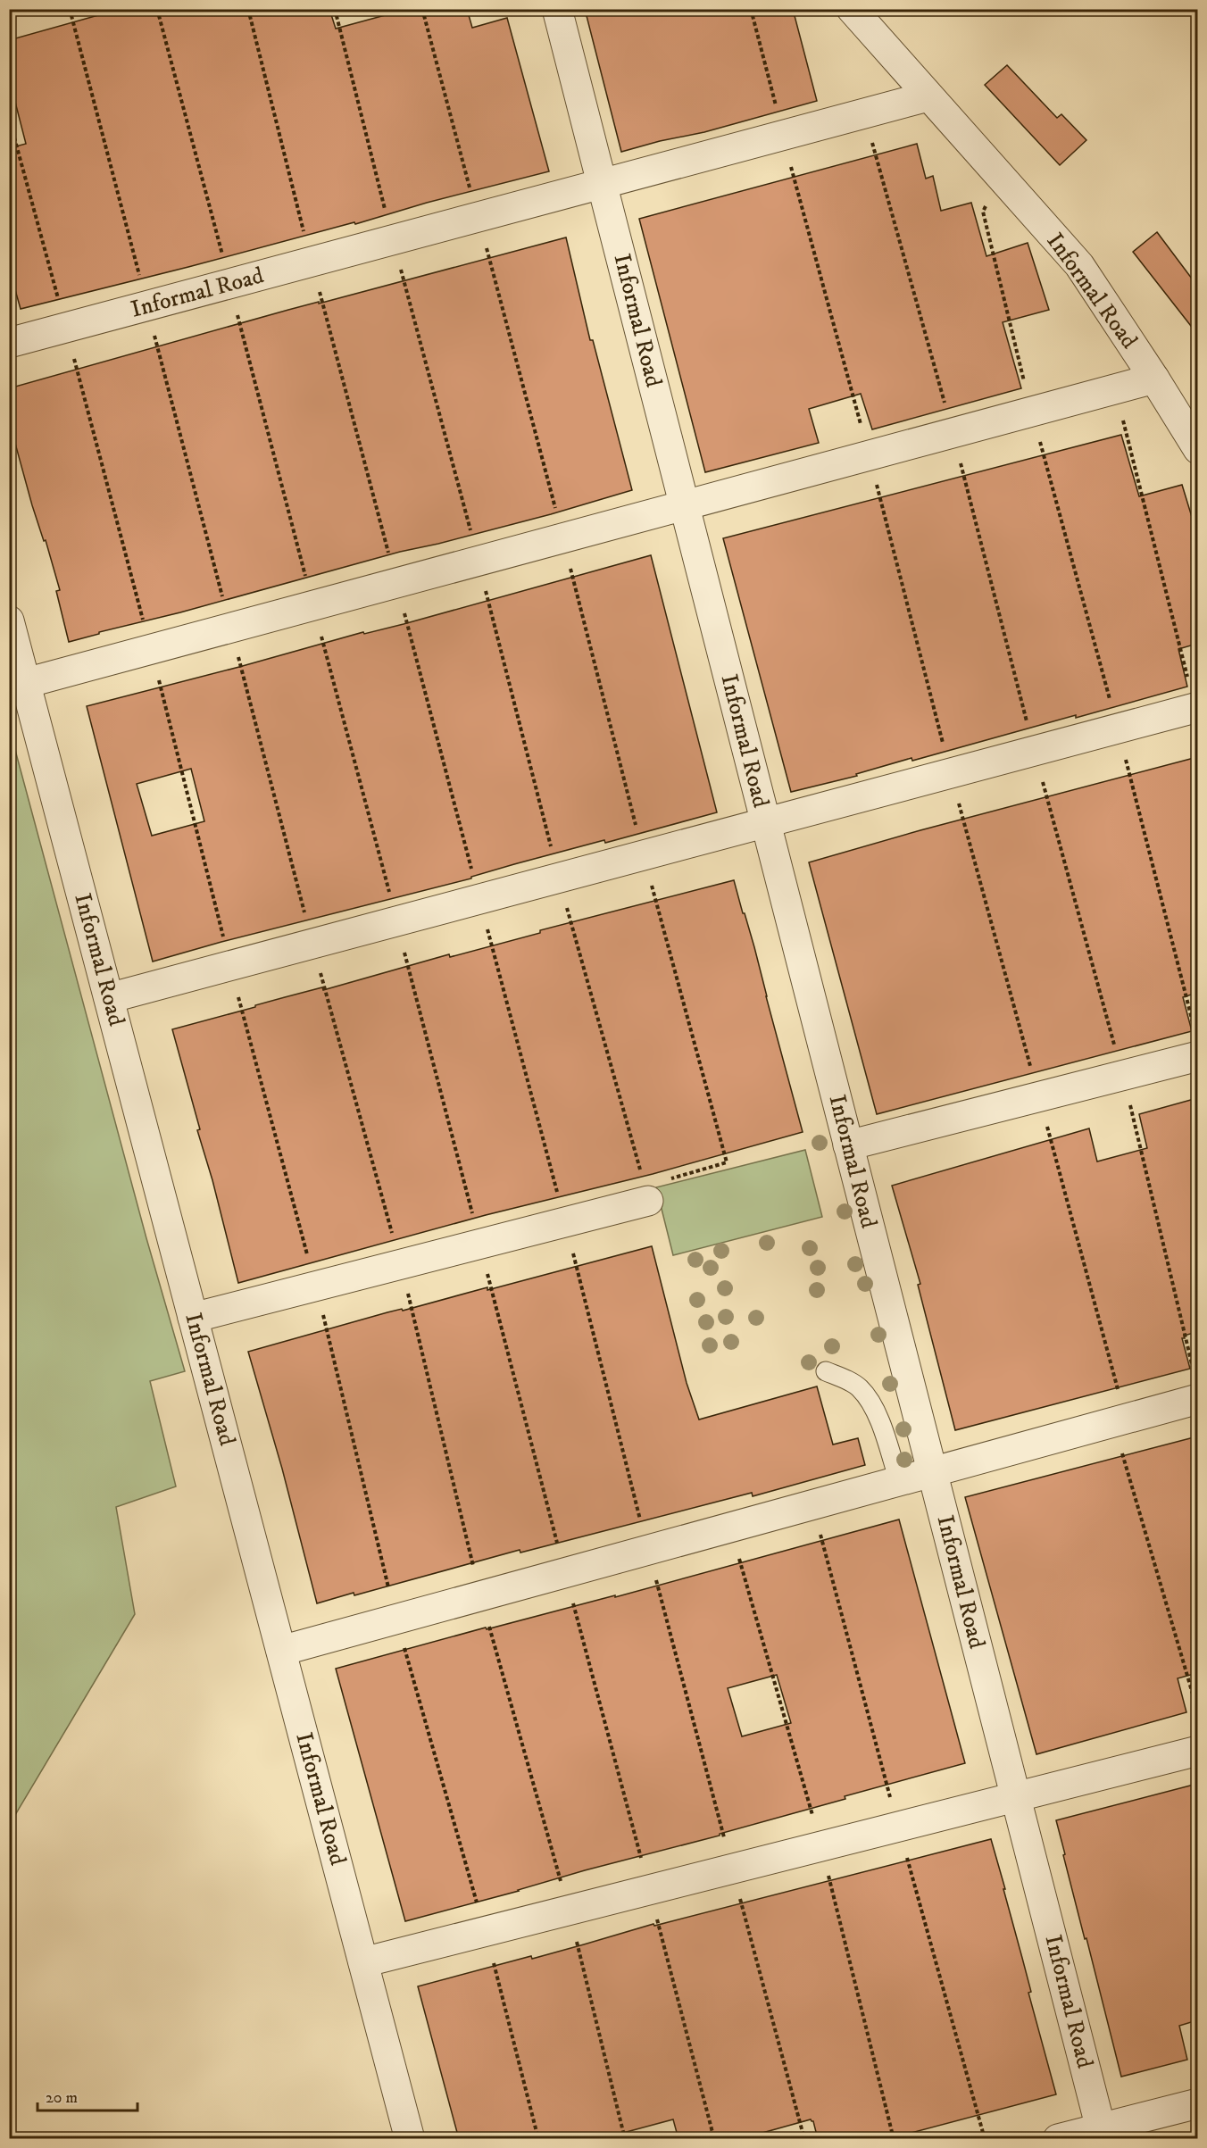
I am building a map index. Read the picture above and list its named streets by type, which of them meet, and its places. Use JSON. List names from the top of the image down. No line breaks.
{"streets":{"street":["Informal Road"]},"scale_bar":"20 m"}
